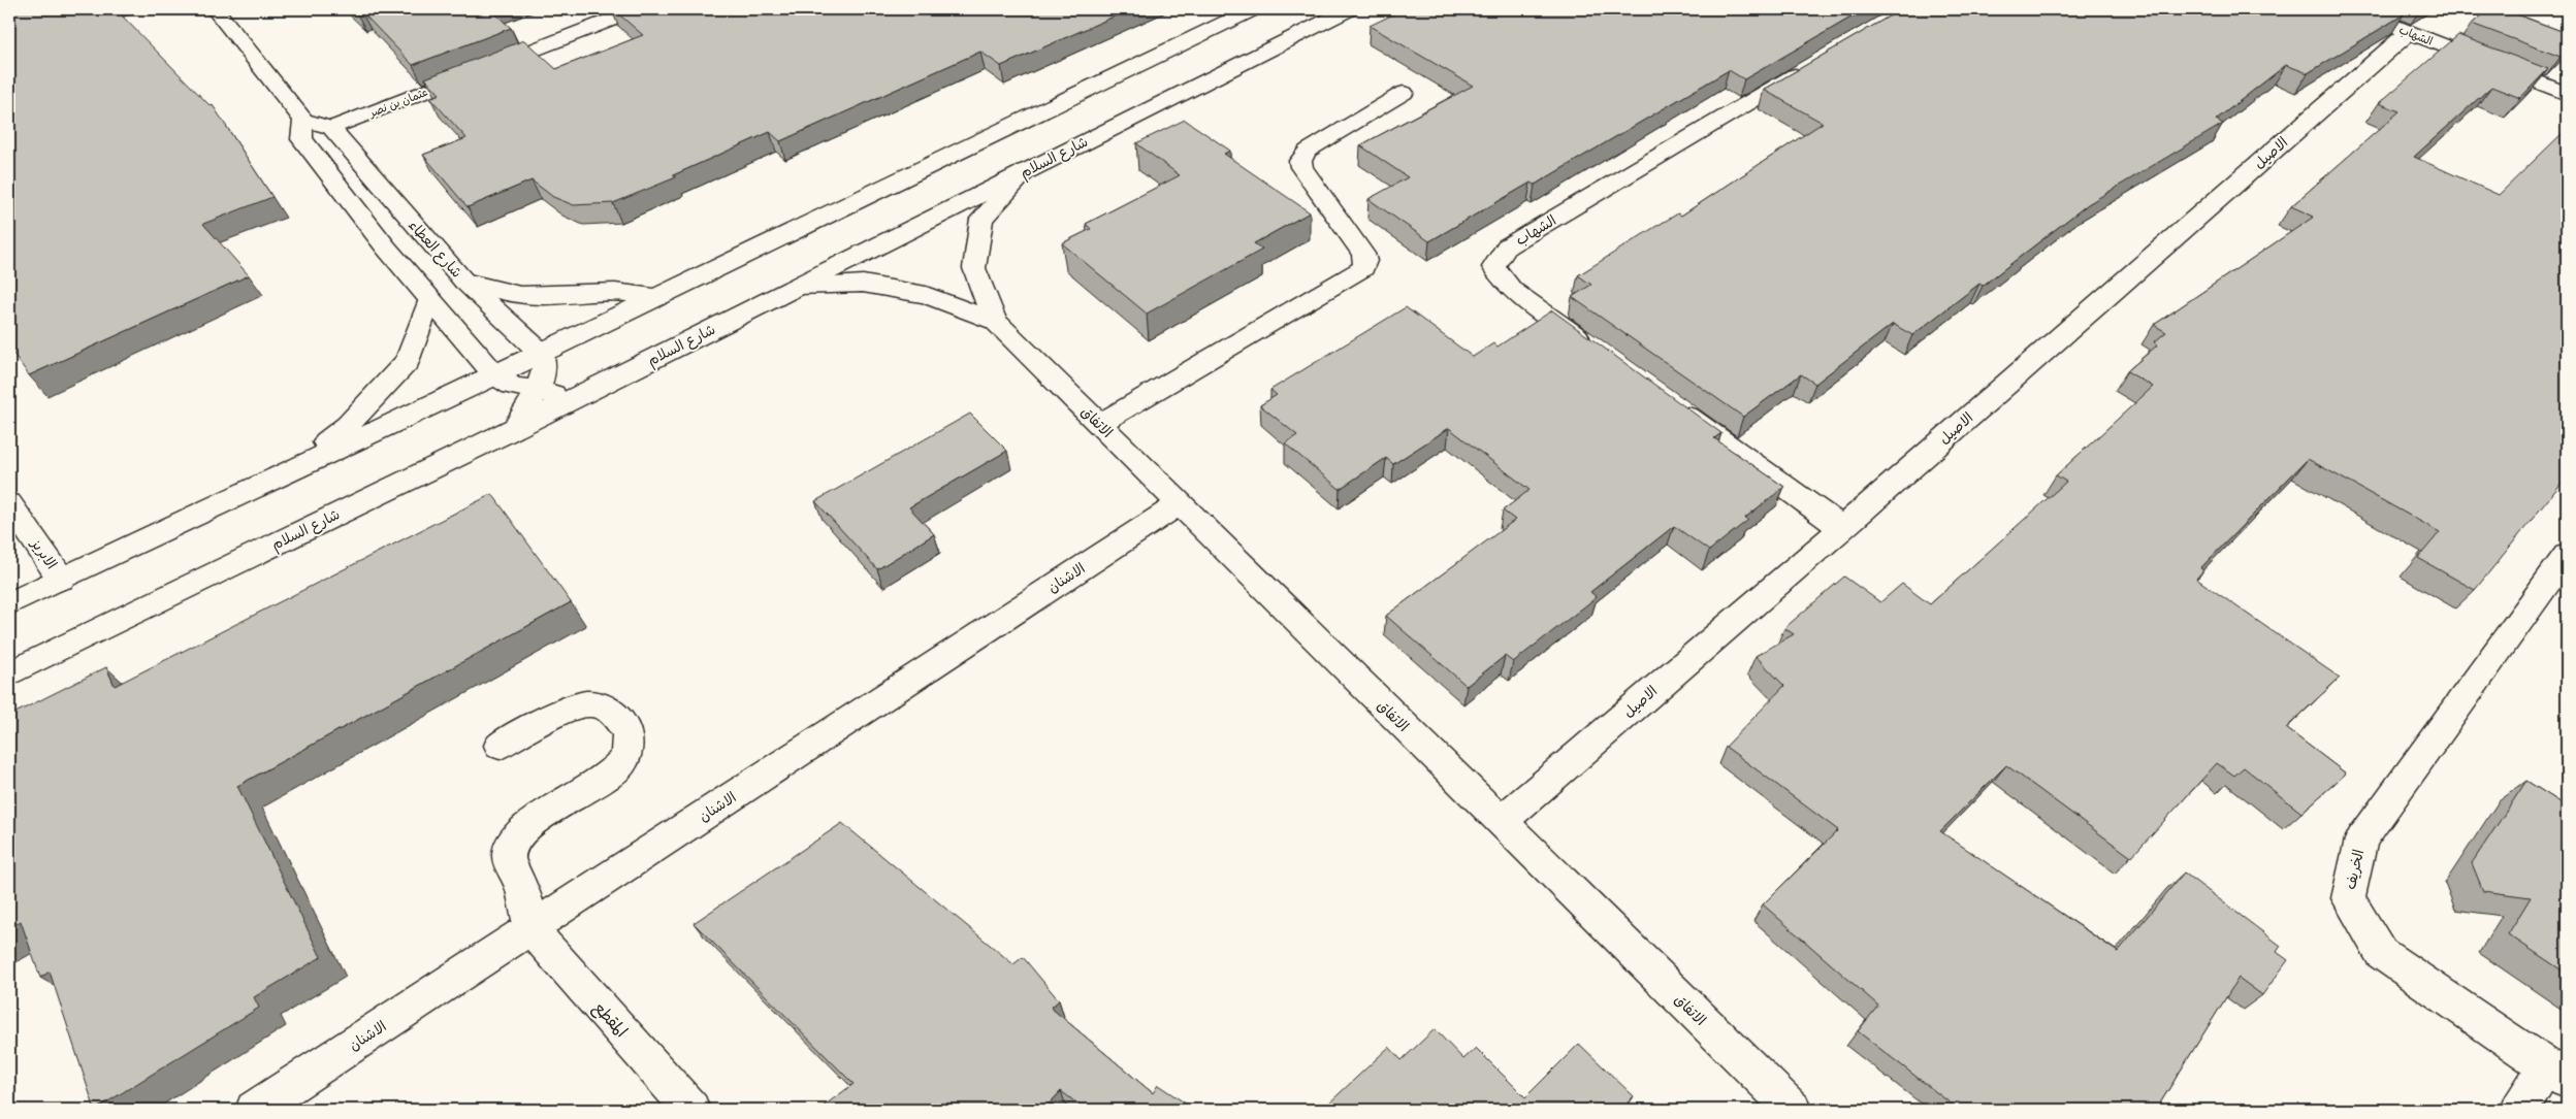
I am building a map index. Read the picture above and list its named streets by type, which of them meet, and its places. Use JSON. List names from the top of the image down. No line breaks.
{"streets":{"street":["الشهاب","عثمان بن نصر","الاصيل","شارع السلام","شارع العطاء","الاتفاق","الابريز","الاشنان","الخريف","المقطع"]},"crossings":[["الشهاب","الاصيل"],["عثمان بن نصر","شارع العطاء"],["الاصيل","الاتفاق"],["شارع السلام","الاتفاق"],["الاتفاق","الاشنان"],["الاشنان","المقطع"]]}
